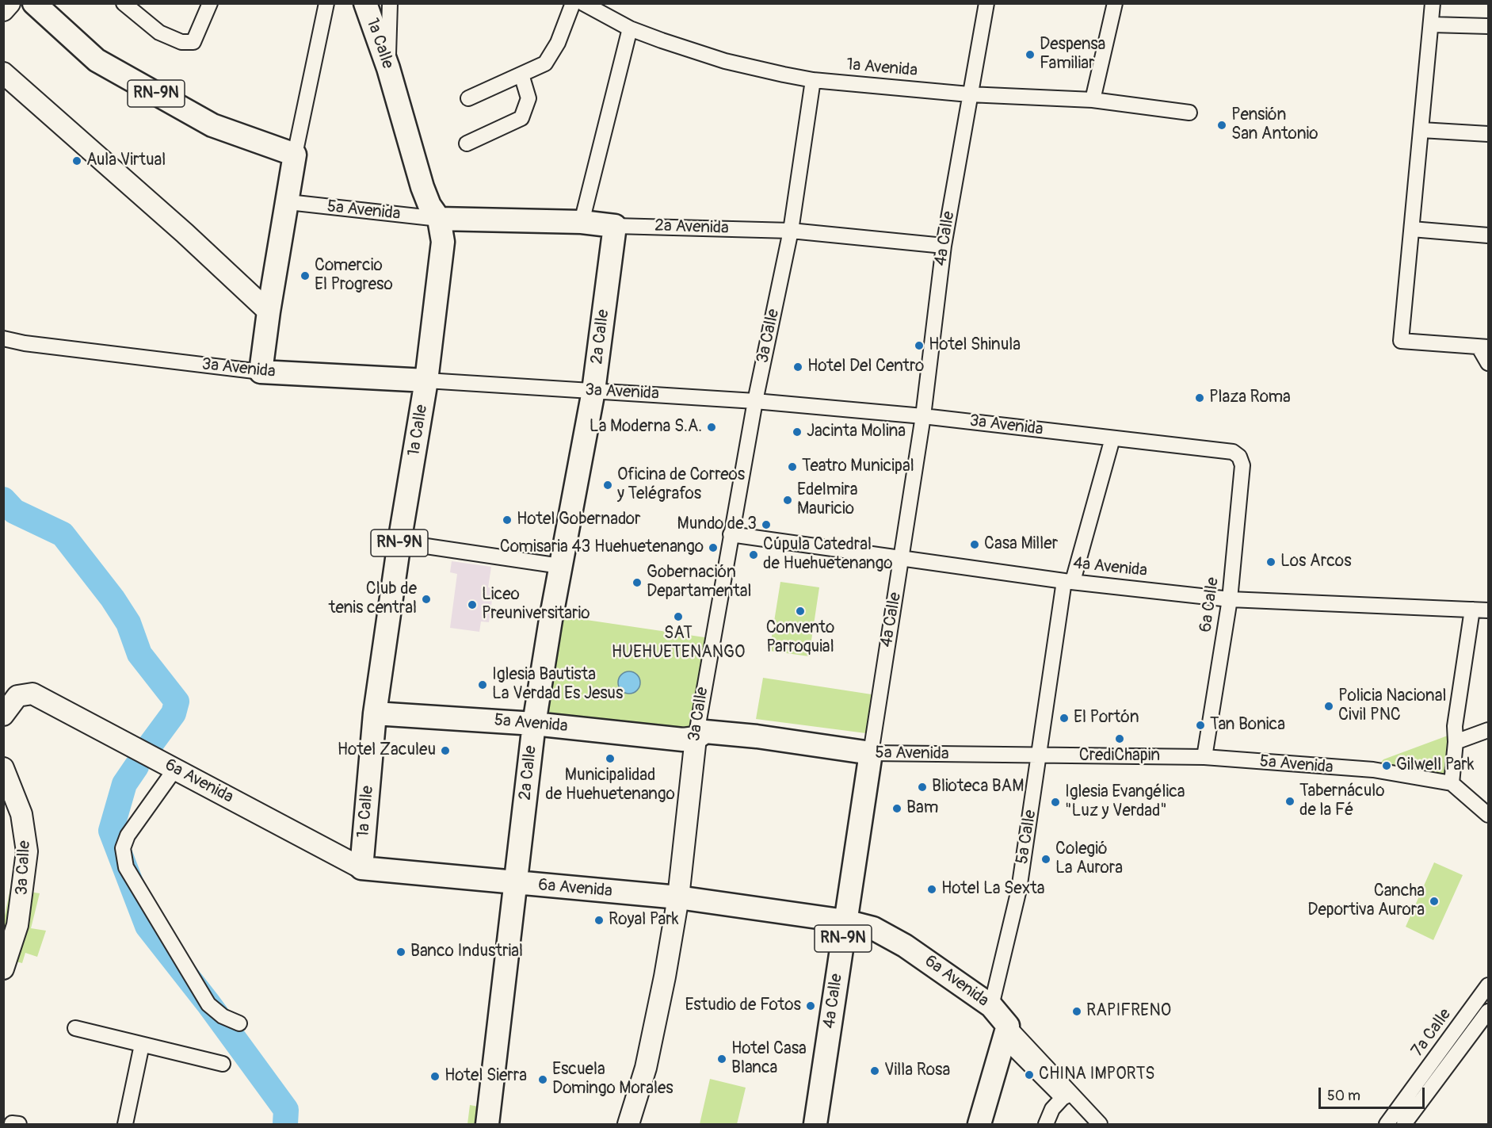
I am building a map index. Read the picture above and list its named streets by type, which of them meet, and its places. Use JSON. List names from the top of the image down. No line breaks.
{"streets":{"main road":["1a Calle","RN-9N","5a Avenida","2a Avenida","4a Calle","3a Calle","2a Calle","3a Avenida","6a Avenida"],"street":["1a Avenida","4a Avenida","6a Calle","5a Calle","7a Calle"]},"crossings":[["1a Calle","5a Avenida"],["1a Calle","2a Avenida"],["1a Calle","3a Avenida"],["1a Calle","6a Avenida"],["1a Avenida","4a Calle"],["1a Avenida","3a Calle"],["5a Avenida","2a Avenida"],["5a Avenida","4a Calle"],["5a Avenida","3a Calle"],["5a Avenida","2a Calle"],["5a Avenida","6a Calle"],["5a Avenida","5a Calle"],["2a Avenida","4a Calle"],["2a Avenida","3a Calle"],["2a Avenida","2a Calle"],["4a Calle","3a Avenida"],["4a Calle","4a Avenida"],["4a Calle","6a Avenida"],["3a Calle","3a Avenida"],["3a Calle","4a Avenida"],["3a Calle","6a Avenida"],["2a Calle","3a Avenida"],["2a Calle","6a Avenida"],["3a Avenida","6a Calle"],["3a Avenida","5a Calle"],["4a Avenida","6a Calle"],["4a Avenida","5a Calle"],["6a Avenida","5a Calle"]],"places":["Despensa Familiar","Pensión San Antonio","Aula Virtual","Comercio El Progreso","Hotel Shinula","Hotel Del Centro","Plaza Roma","La Moderna S.A.","Jacinta Molina","Teatro Municipal","Oficina de Correos y Telégrafos","Edelmira Mauricio","Hotel Gobernador","Mundo de 3","Casa Miller","Comisaria 43 Huehuetenango","Cúpula Catedral de Huehuetenango","Los Arcos","Gobernación Departamental","Club de tenis central","Liceo Preuniversitario","Convento Parroquial","SAT HUEHUETENANGO","Iglesia Bautista La Verdad Es Jesus","Policia Nacional Civil PNC","El Portón","Tan Bonica","CrediChapin","Hotel Zaculeu","Municipalidad de Huehuetenango","Gilwell Park","Blioteca BAM","Tabernáculo de la Fé","Iglesia Evangélica \"Luz y Verdad\"","Bam","Colegió La Aurora","Hotel La Sexta","Cancha Deportiva Aurora","Royal Park","Banco Industrial","Estudio de Fotos","RAPIFRENO","Hotel Casa Blanca","Villa Rosa","CHINA IMPORTS","Hotel Sierra","Escuela Domingo Morales"],"scale_bar":"50 m"}
